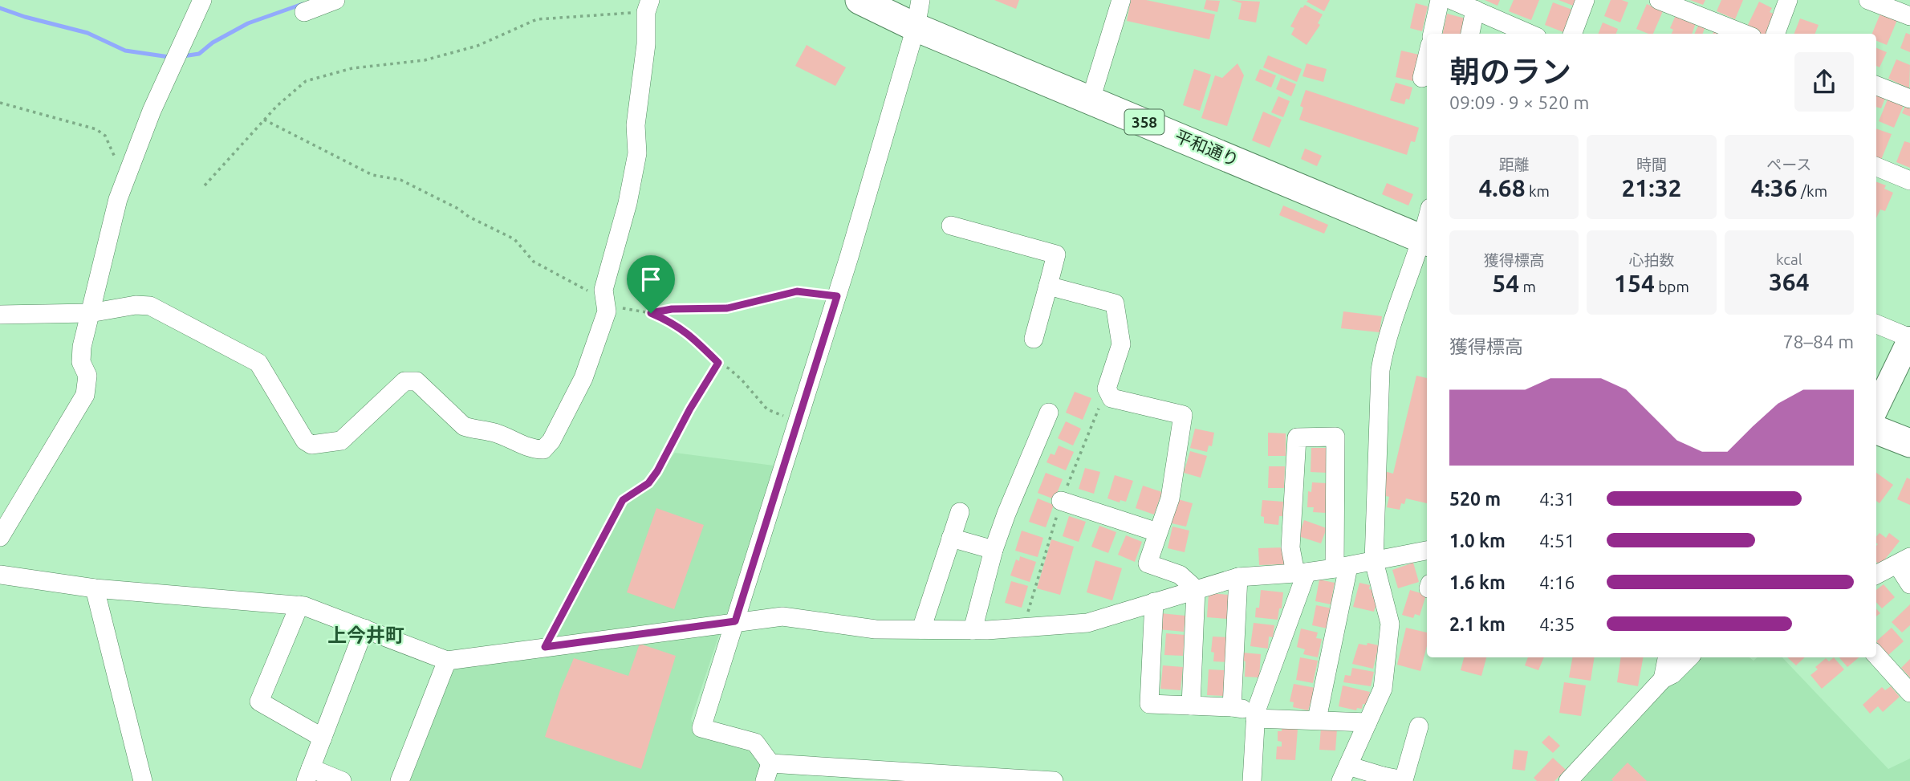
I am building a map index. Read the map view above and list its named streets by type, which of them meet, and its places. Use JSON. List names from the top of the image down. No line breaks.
{"streets":{"highway":["358","平和通り"]},"districts":["上今井町"],"page":{"heading":["朝のラン","09:09 · 9 × 520 m"],"stats":[["距離","4.68 km"],["時間","21:32"],["ペース","4:36 /km"],["獲得標高","54 m"],["心拍数","154 bpm"],["kcal","364"]],"chart":["獲得標高","78–84 m"],"list":[{"name":"520 m","note":"4:31"},{"name":"1.0 km","note":"4:51"},{"name":"1.6 km","note":"4:16"},{"name":"2.1 km","note":"4:35"}]}}
